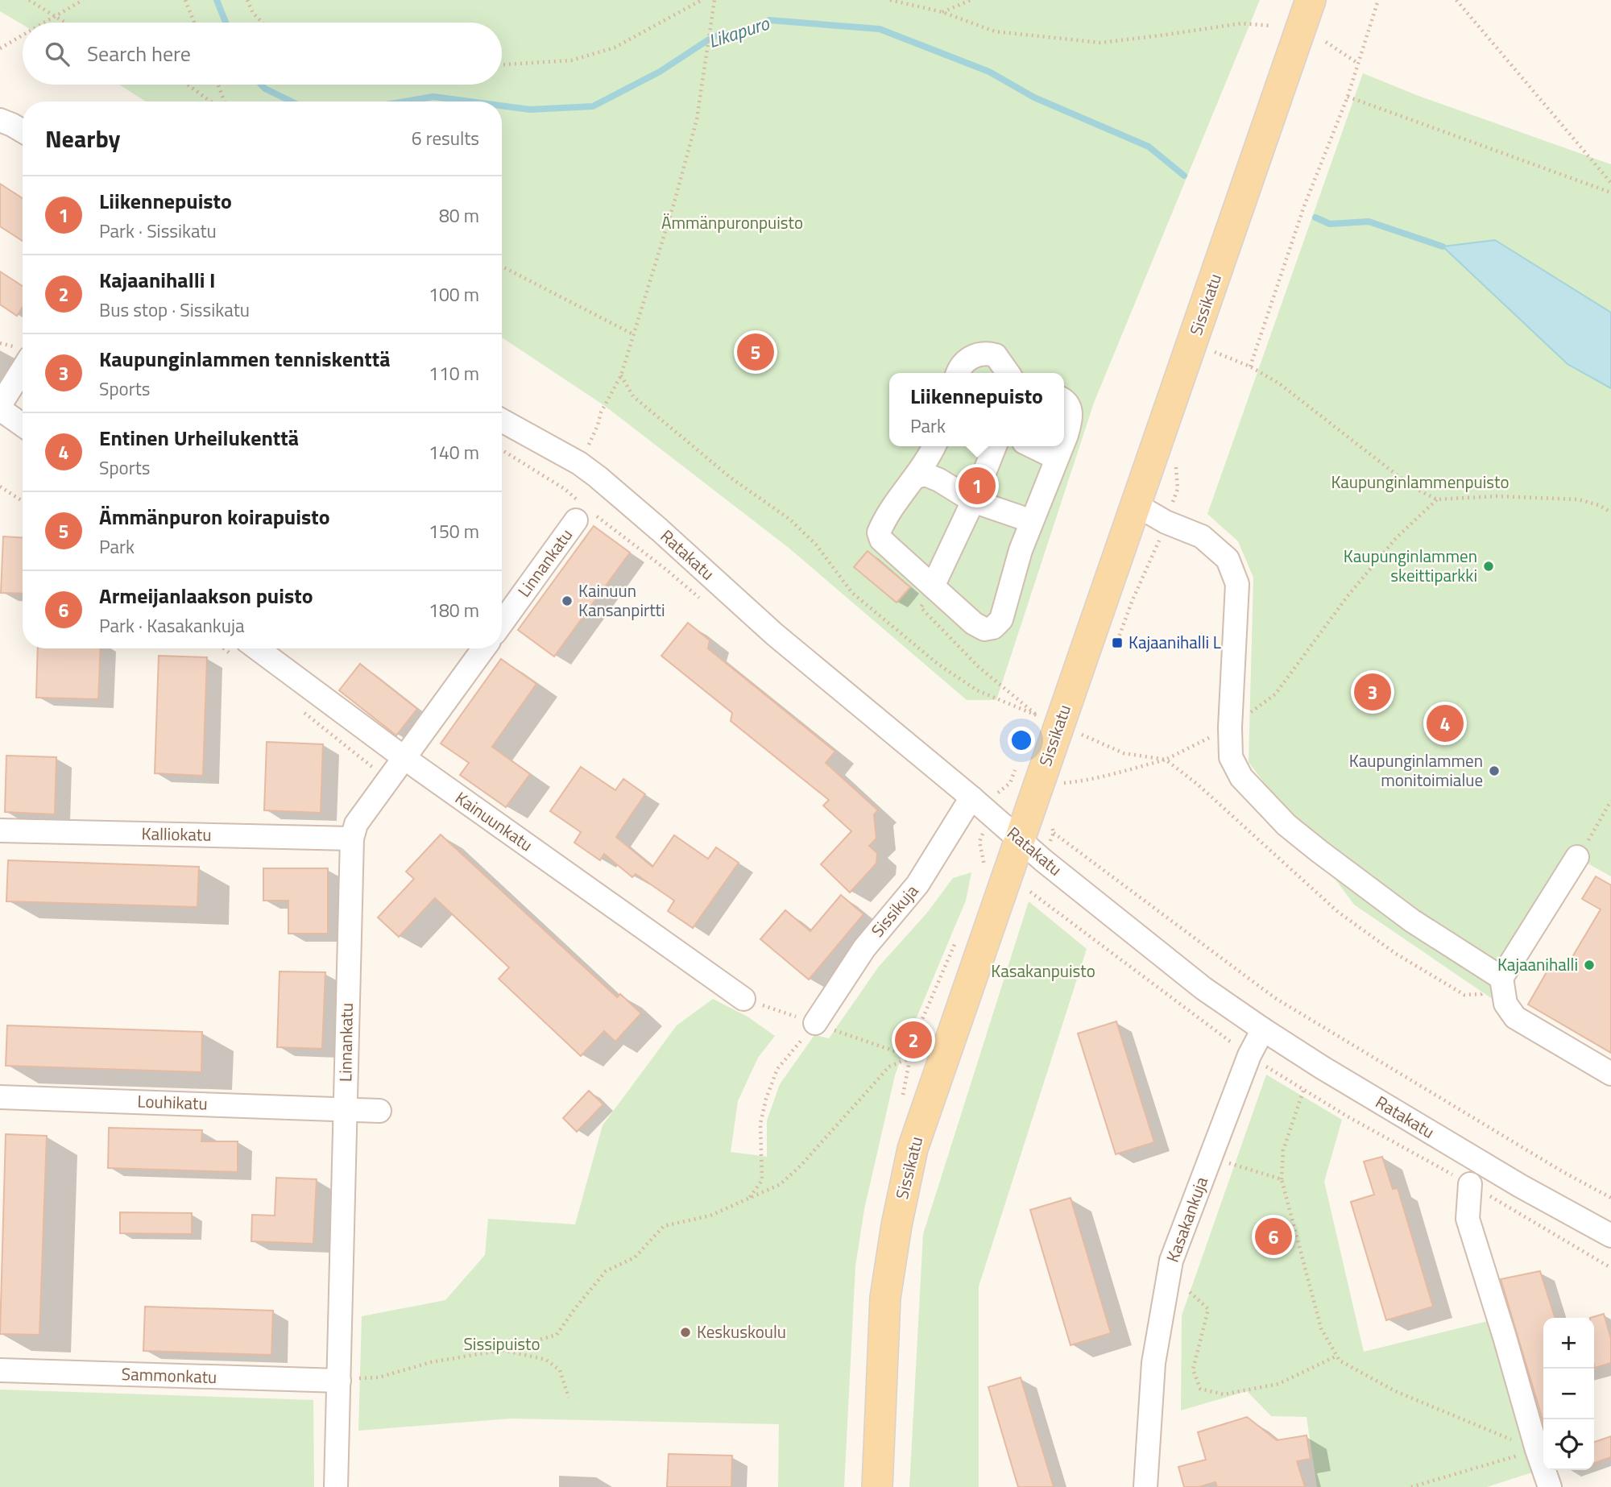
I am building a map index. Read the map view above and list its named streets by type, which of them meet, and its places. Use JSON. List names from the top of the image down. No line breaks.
{"streets":{"main road":["Sissikatu"],"street":["Ratakatu","Linnankatu","Kainuunkatu","Kalliokatu","Sissikuja","Louhikatu","Kasakankuja","Sammonkatu"]},"crossings":[["Sissikatu","Ratakatu"],["Ratakatu","Sissikuja"],["Ratakatu","Kasakankuja"],["Linnankatu","Kainuunkatu"],["Linnankatu","Kalliokatu"],["Linnankatu","Louhikatu"],["Linnankatu","Sammonkatu"]],"water":["Likapuro"],"parks":["Ämmänpuronpuisto","Kaupunginlammenpuisto","Kasakanpuisto","Sissipuisto"],"places":{"other":["Kaupunginlammen skeittiparkki","Kainuun Kansanpirtti","Kaupunginlammen monitoimialue","Kajaanihalli","Keskuskoulu"],"transit":["Kajaanihalli L"]},"page":{"search":"Search here","heading":["Nearby","6 results"],"list":[{"mark":"1","name":"Liikennepuisto","note":"Park · Sissikatu","value":"80 m"},{"mark":"2","name":"Kajaanihalli I","note":"Bus stop · Sissikatu","value":"100 m"},{"mark":"3","name":"Kaupunginlammen tenniskenttä","note":"Sports","value":"110 m"},{"mark":"4","name":"Entinen Urheilukenttä","note":"Sports","value":"140 m"},{"mark":"5","name":"Ämmänpuron koirapuisto","note":"Park","value":"150 m"},{"mark":"6","name":"Armeijanlaakson puisto","note":"Park · Kasakankuja","value":"180 m"}],"pins":["5","1","3","4","2","6"],"popup":["Liikennepuisto","Park"],"map_buttons":["+","−"]}}
